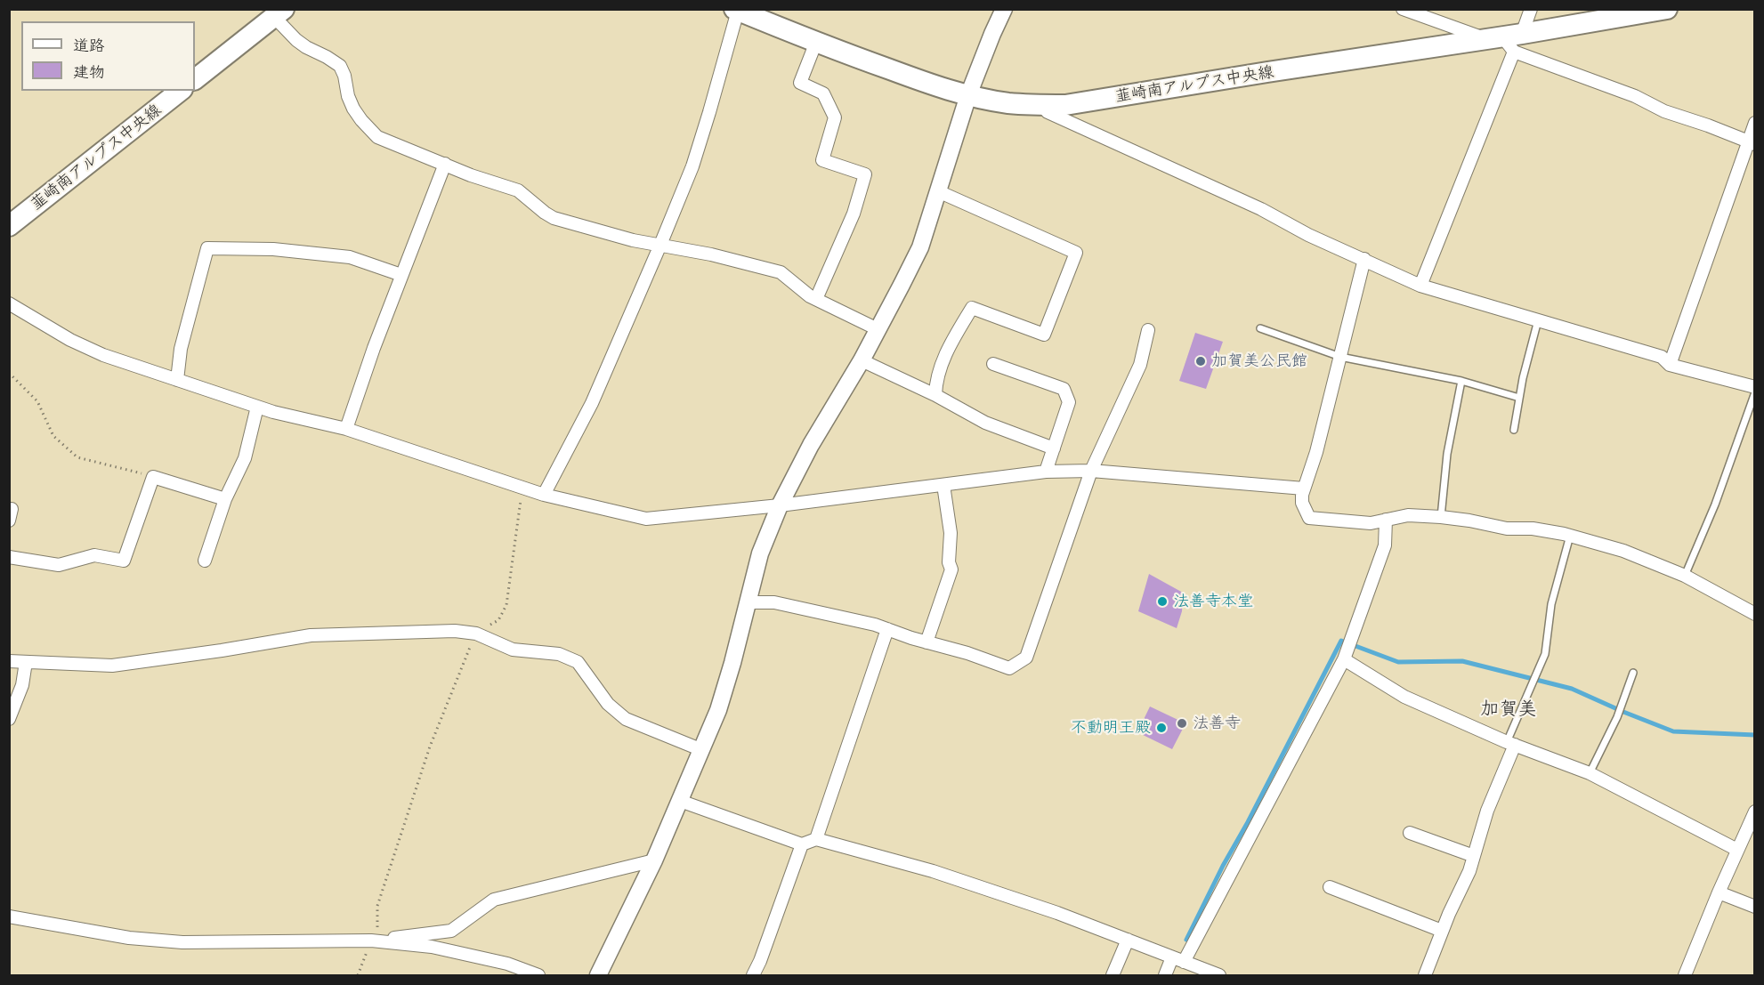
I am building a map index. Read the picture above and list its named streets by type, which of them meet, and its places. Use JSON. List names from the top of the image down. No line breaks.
{"streets":{"main road":["韮崎南アルプス中央線"]},"districts":["加賀美"],"places":["加賀美公民館","法善寺本堂","法善寺","不動明王殿"],"legend":["道路","建物"]}
